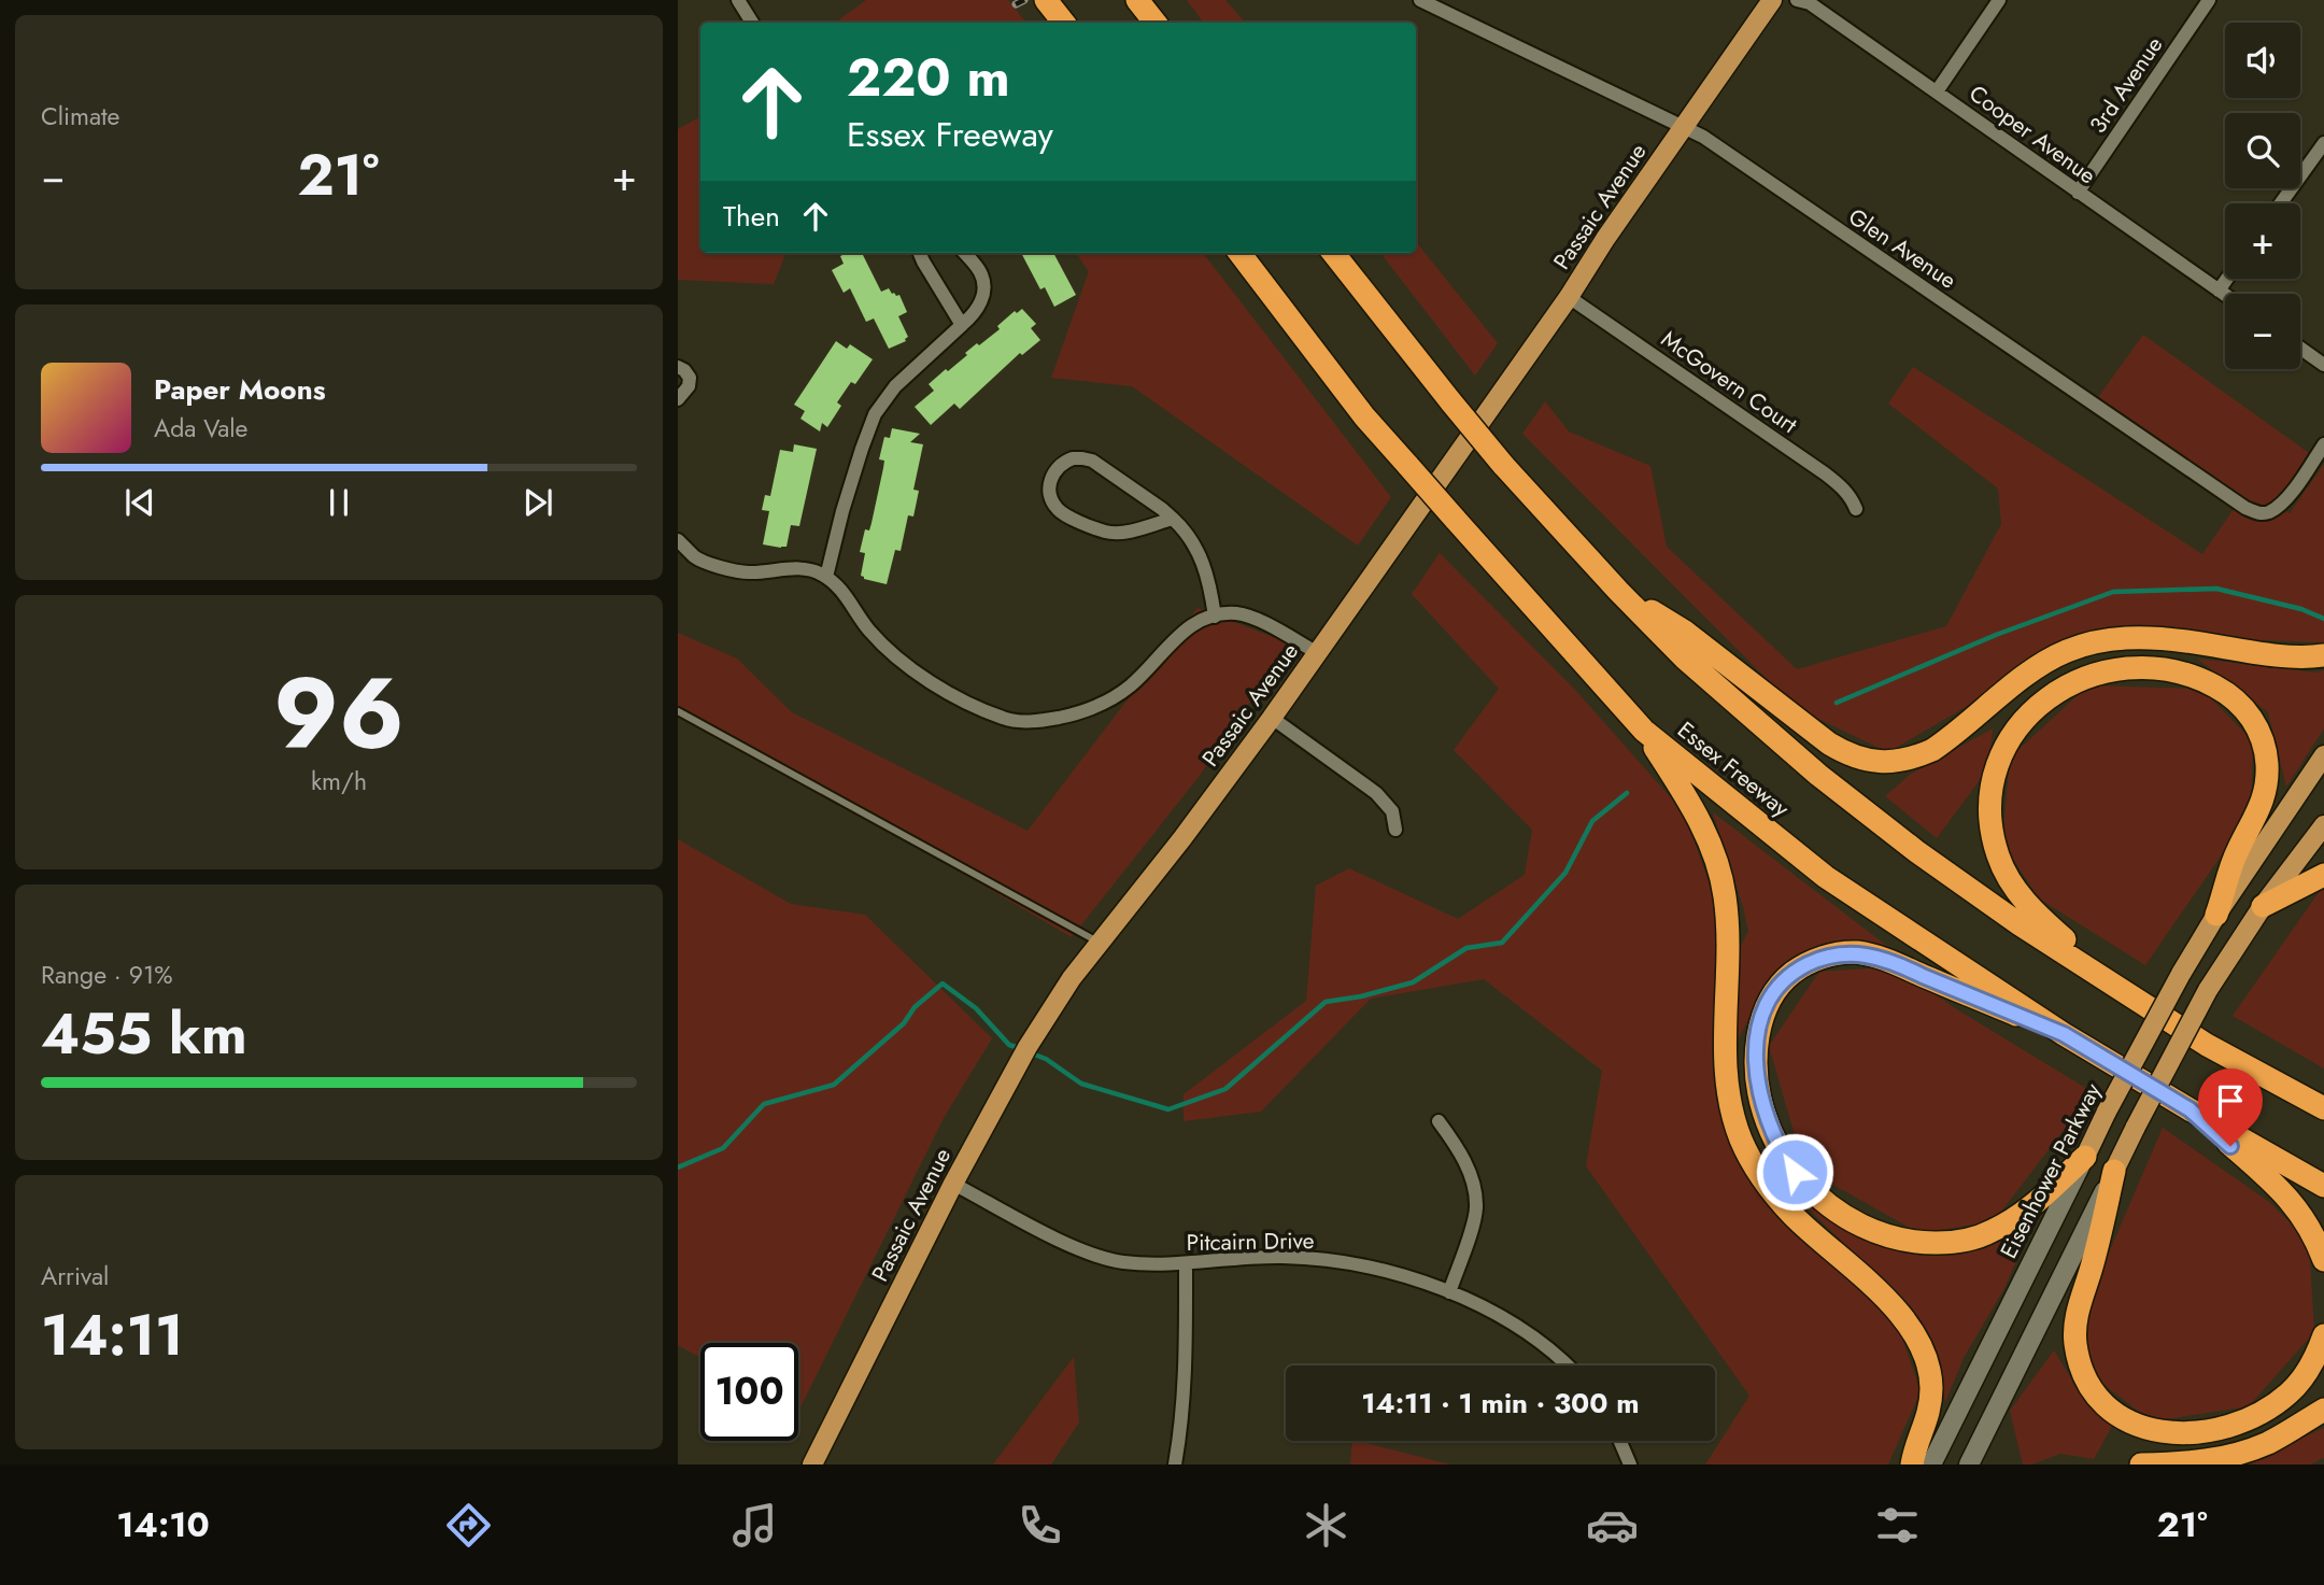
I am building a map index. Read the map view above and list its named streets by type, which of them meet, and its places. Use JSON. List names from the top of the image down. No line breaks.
{"streets":{"highway":["Essex Freeway"],"main road":["Passaic Avenue","Eisenhower Parkway"],"street":["3rd Avenue","Cooper Avenue","Glen Avenue","McGovern Court","Pitcairn Drive"]},"crossings":[["3rd Avenue","Cooper Avenue"],["Passaic Avenue","Glen Avenue"],["Passaic Avenue","McGovern Court"],["Passaic Avenue","Pitcairn Drive"]],"page":{"tile":["Climate",["96","km/h"],["Range · 91%","455 km"],["Arrival","14:11"]],"map_buttons":["+","−"],"turn":["220 m","Essex Freeway"],"heat":["−","21°","+"],"then":"Then","song":["Paper Moons","Ada Vale"],"limit":"100","trip":"14:11 · 1 min · 300 m","tabs":["14:10","21°"]}}
